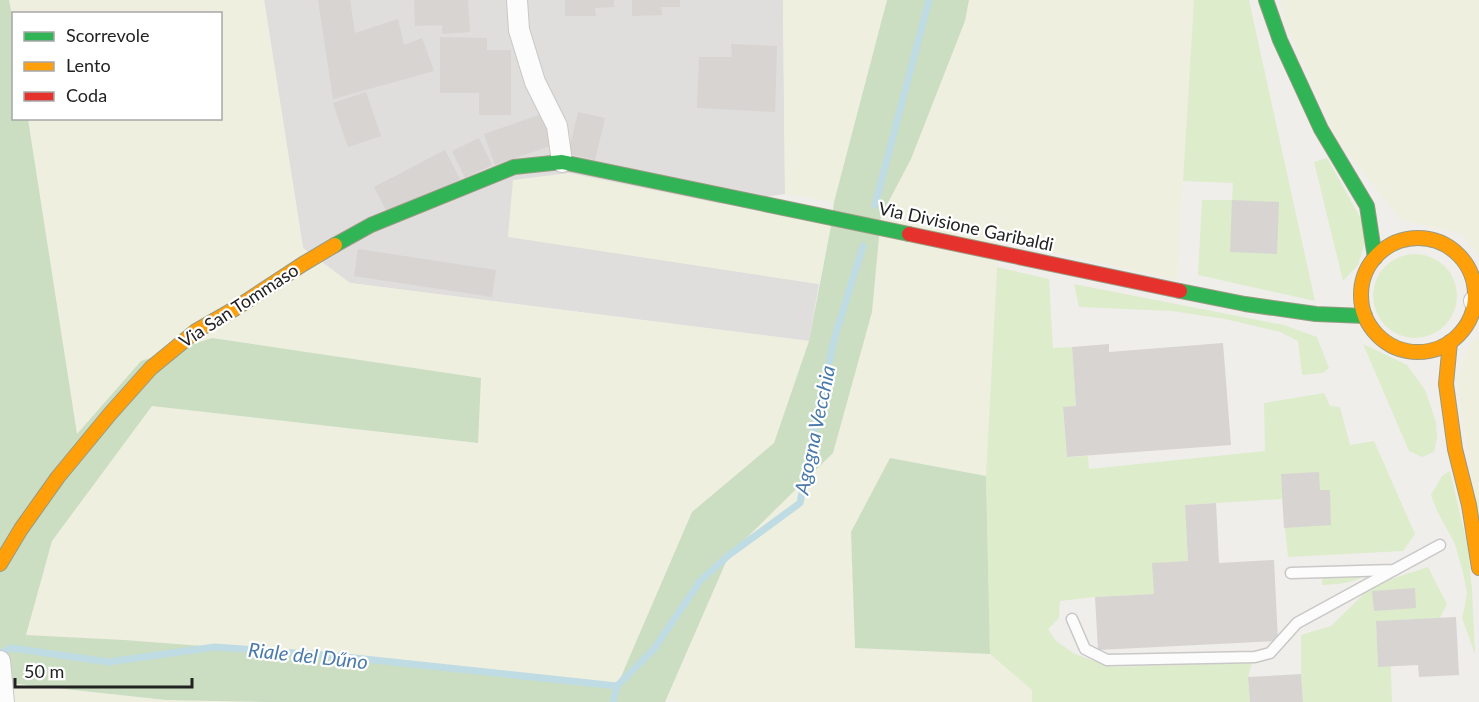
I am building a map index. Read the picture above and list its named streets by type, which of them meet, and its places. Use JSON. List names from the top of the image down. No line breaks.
{"streets":{"street":["Via Divisione Garibaldi","Via San Tommaso"]},"crossings":[["Via Divisione Garibaldi","Via San Tommaso"]],"water":["Agogna Vecchia","Riale del Dűno"],"legend":["Scorrevole","Lento","Coda"],"scale_bar":"50 m"}
